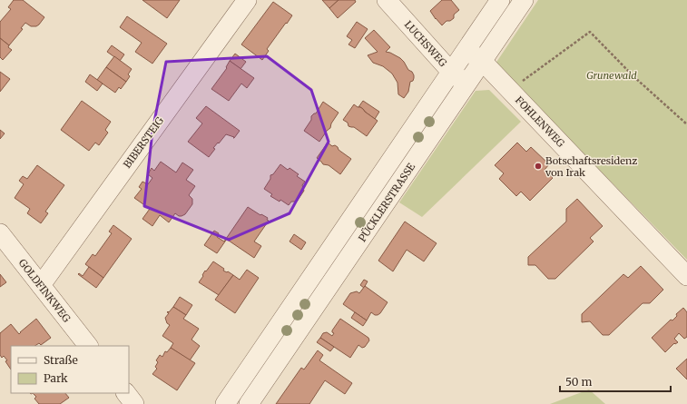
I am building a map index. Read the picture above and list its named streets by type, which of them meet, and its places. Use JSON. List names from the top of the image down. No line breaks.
{"streets":{"street":["LUCHSWEG","FOHLENWEG","BIBERSTEIG","PÜCKLERSTRASSE","GOLDFINKWEG"]},"crossings":[["LUCHSWEG","PÜCKLERSTRASSE"],["FOHLENWEG","PÜCKLERSTRASSE"],["BIBERSTEIG","GOLDFINKWEG"]],"parks":["Grunewald"],"places":["Botschaftsresidenz von Irak"],"legend":["Straße","Park"],"scale_bar":"50 m"}
